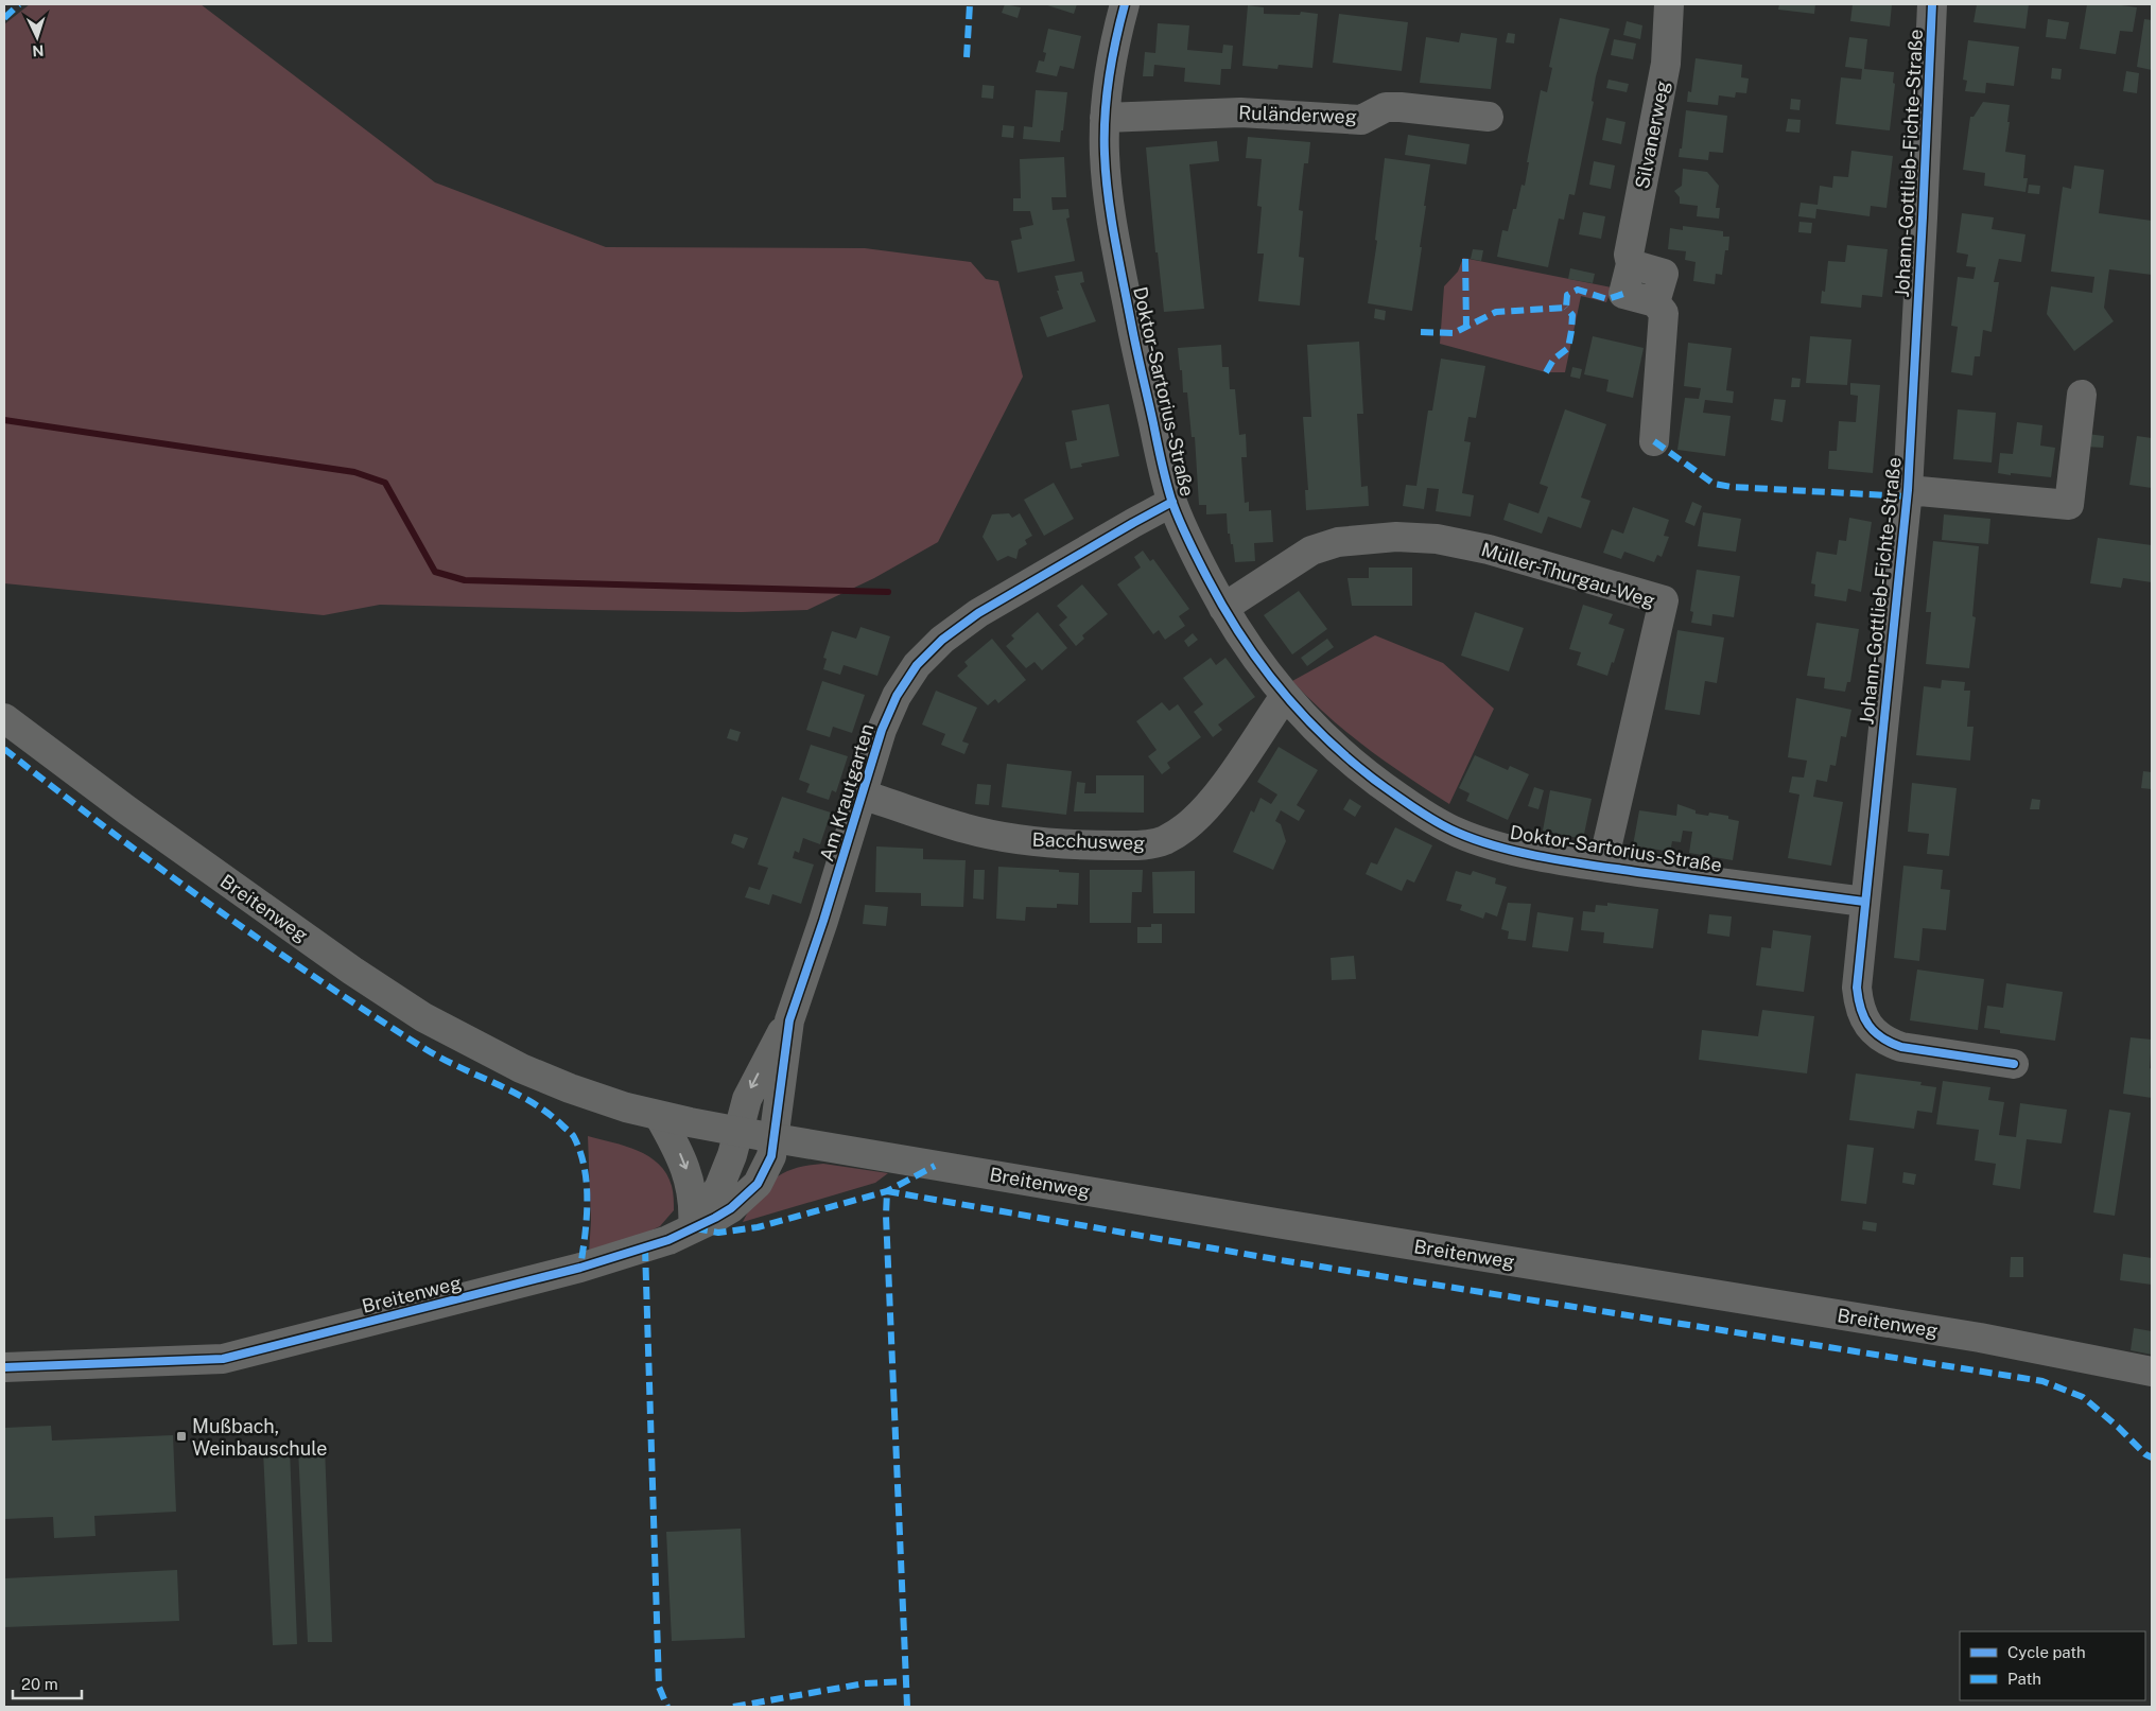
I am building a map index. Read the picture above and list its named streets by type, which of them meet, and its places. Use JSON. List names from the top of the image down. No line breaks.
{"streets":{"street":["Ruländerweg","Silvanerweg","Johann-Gottlieb-Fichte-Straße","Doktor-Sartorius-Straße","Müller-Thurgau-Weg","Am Krautgarten","Bacchusweg","Breitenweg"]},"crossings":[["Ruländerweg","Doktor-Sartorius-Straße"],["Johann-Gottlieb-Fichte-Straße","Doktor-Sartorius-Straße"],["Doktor-Sartorius-Straße","Müller-Thurgau-Weg"],["Doktor-Sartorius-Straße","Am Krautgarten"],["Doktor-Sartorius-Straße","Bacchusweg"],["Am Krautgarten","Bacchusweg"],["Am Krautgarten","Breitenweg"]],"places":{"transit":["Mußbach, Weinbauschule"]},"legend":["Cycle path","Path"],"scale_bar":"20 m","north":"bottom"}
